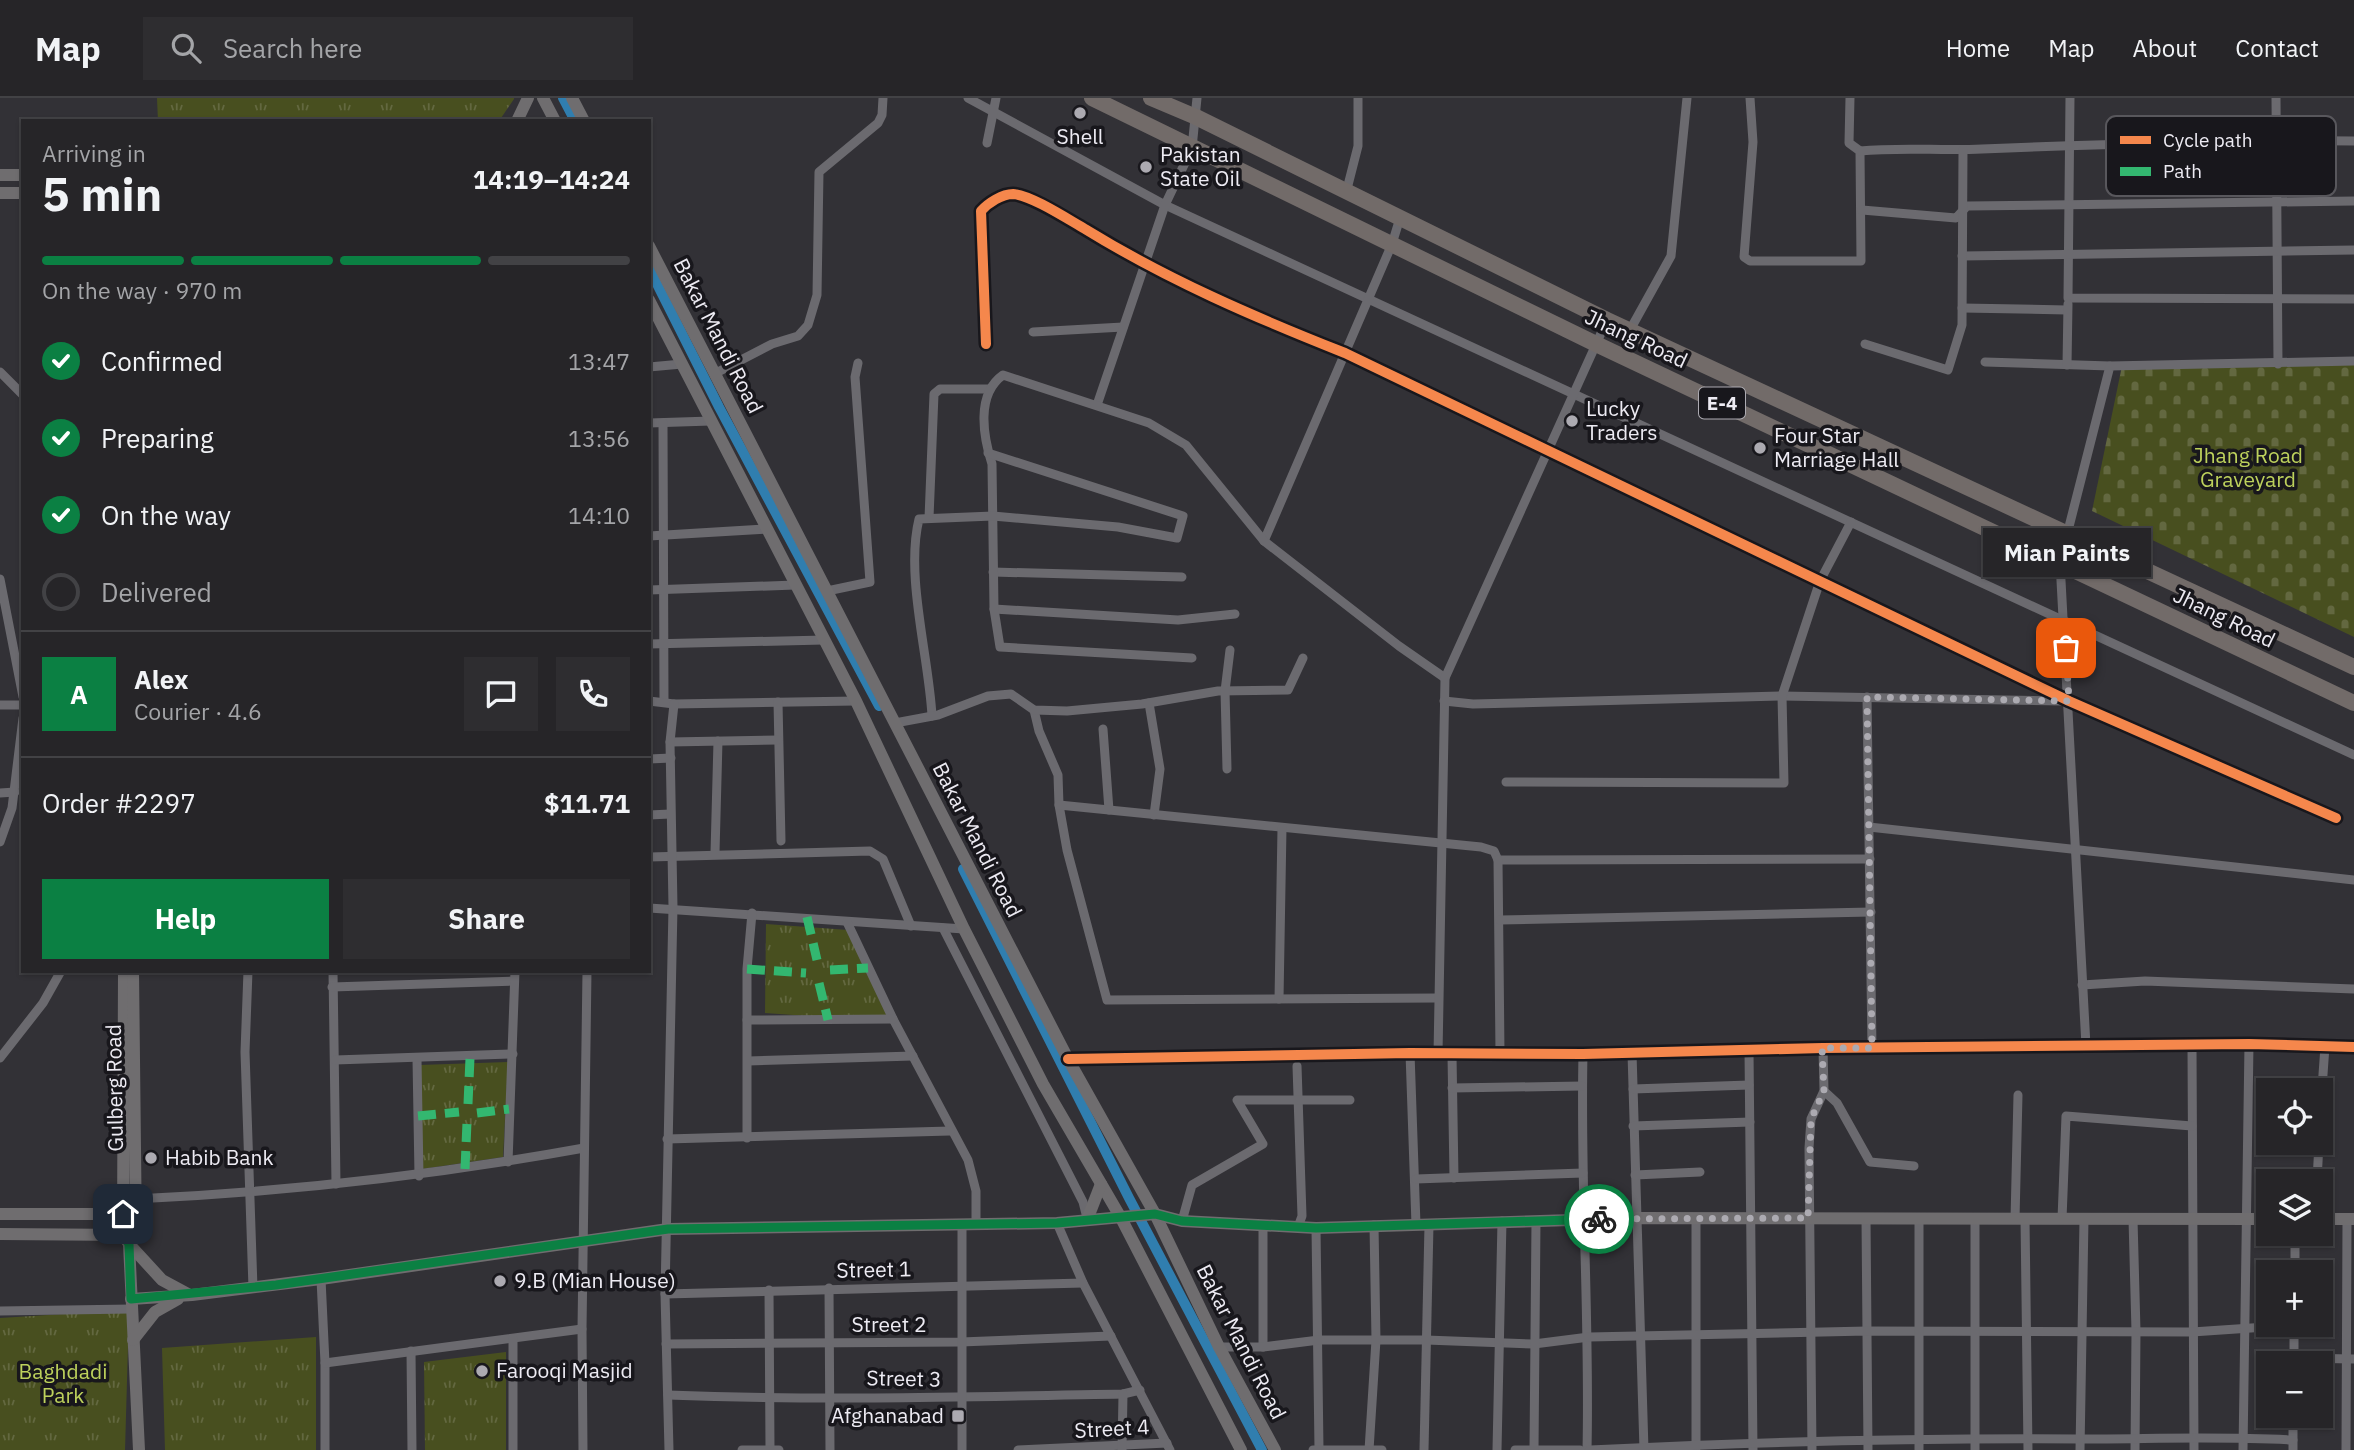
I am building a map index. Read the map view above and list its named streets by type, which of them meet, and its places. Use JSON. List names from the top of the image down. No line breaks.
{"streets":{"highway":["Jhang Road","E-4"],"main road":["Bakar Mandi Road","Gulberg Road"],"street":["Street 1","Street 2","Street 3","Street 4"]},"parks":["Jhang Road Graveyard","Baghdadi Park"],"places":{"other":["Shell","Pakistan State Oil","Lucky Traders","Four Star Marriage Hall","Mian Paints","Habib Bank","9.B (Mian House)","Farooqi Masjid"],"transit":["Afghanabad"]},"legend":["Cycle path","Path"],"page":{"header":"Map","search":"Search here","nav":["Home","Map","About","Contact"],"heading":["5 min","Arriving in","14:19–14:24"],"panel":["Alex","Courier · 4.6","Order #2297","$11.71"],"bar":"On the way · 970 m","list":[["Confirmed","13:47"],["Preparing","13:56"],["On the way","14:10"],"Delivered"],"bubble":"Mian Paints","round":"A","buttons":["Help","Share"],"map_buttons":["+","−"]}}
